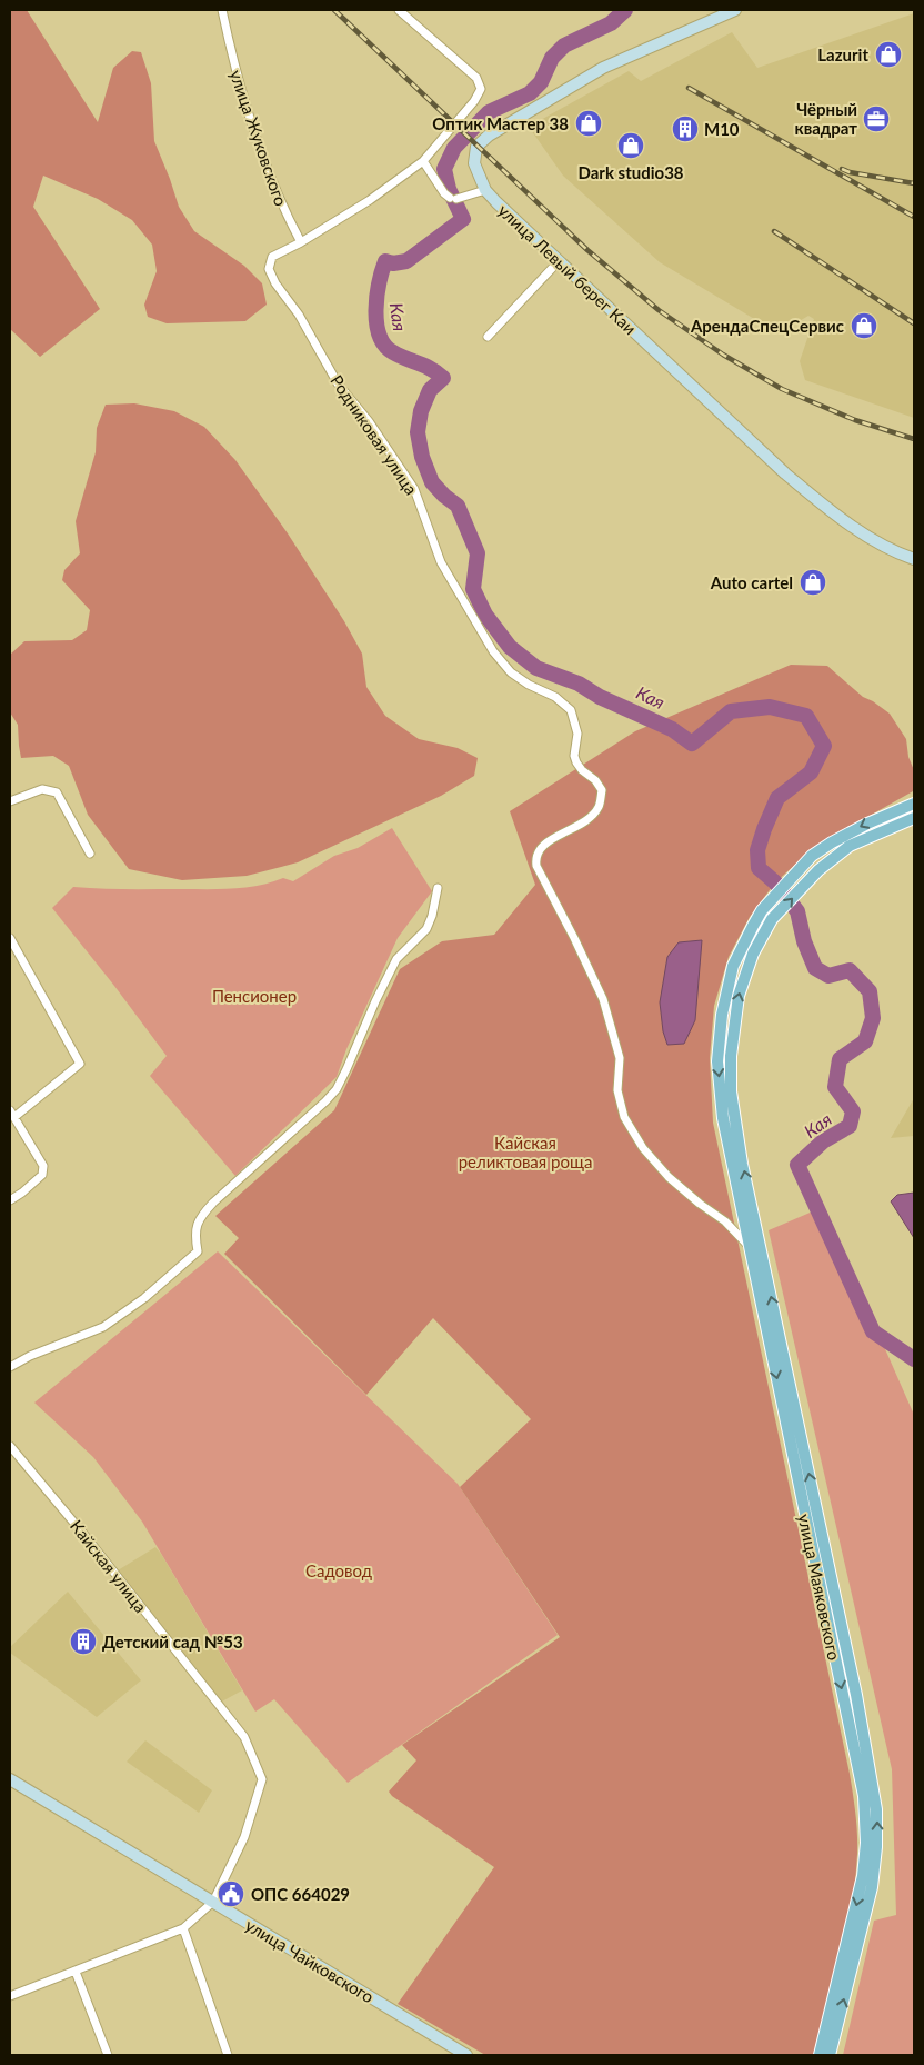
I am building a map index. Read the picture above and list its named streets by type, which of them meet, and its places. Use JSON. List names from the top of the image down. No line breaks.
{"streets":{"main road":["улица Маяковского"],"street":["улица Жуковского","улица Левый берег Каи","Родниковая улица","Кайская улица","улица Чайковского"]},"crossings":[["улица Жуковского","Родниковая улица"],["Родниковая улица","улица Маяковского"],["Кайская улица","улица Чайковского"]],"water":["Кая"],"parks":["Пенсионер","Кайская реликтовая роща","Садовод"],"places":{"shop":["Lazurit","Оптик Мастер 38","Dark studio38","АрендаСпецСервис","Auto cartel"],"office":["Чёрный квадрат"],"building":["M10","Детский сад №53"],"public building":["ОПС 664029"]}}
